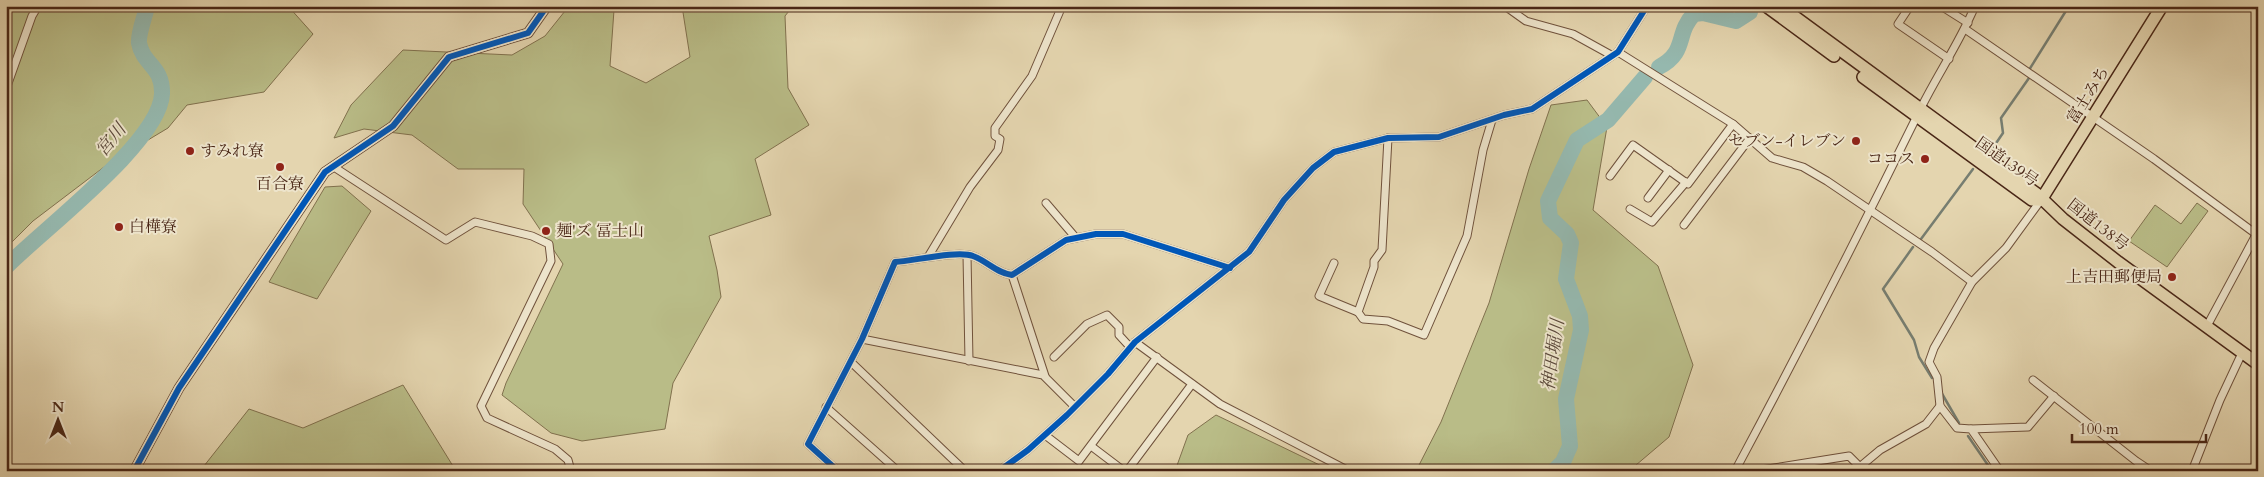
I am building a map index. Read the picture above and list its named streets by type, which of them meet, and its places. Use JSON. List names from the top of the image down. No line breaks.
{"streets":{"highway":["富士みち","国道139号","国道138号"]},"crossings":[["富士みち","国道139号"],["富士みち","国道138号"],["国道139号","国道138号"]],"water":["宮川","神田堀川"],"places":["セブン-イレブン","すみれ寮","ココス","百合寮","白樺寮","麺'ズ 冨士山","上吉田郵便局"],"scale_bar":"100 m","north":"top"}
